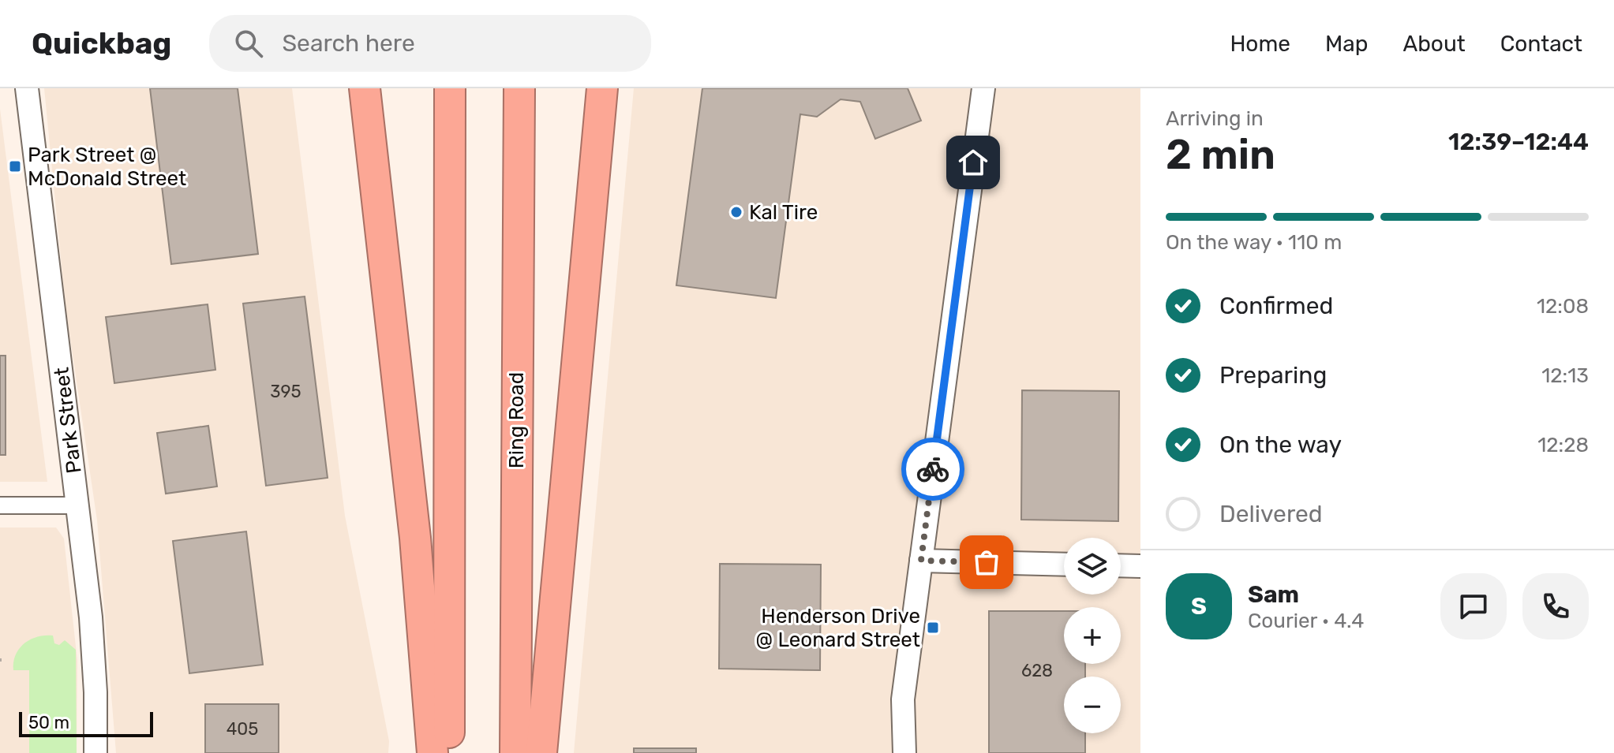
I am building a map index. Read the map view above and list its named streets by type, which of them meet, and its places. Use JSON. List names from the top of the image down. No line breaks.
{"streets":{"highway":["Ring Road"],"street":["Park Street"]},"places":{"transit":["Park Street @ McDonald Street","Henderson Drive @ Leonard Street"],"other":["Kal Tire"]},"house_numbers":["395","628","405"],"scale_bar":"50 m","page":{"header":"Quickbag","search":"Search here","nav":["Home","Map","About","Contact"],"heading":["2 min","Arriving in","12:39–12:44"],"panel":["Sam","Courier · 4.4"],"bar":"On the way · 110 m","list":[["Confirmed","12:08"],["Preparing","12:13"],["On the way","12:28"],"Delivered"],"map_buttons":["+","−"],"round":"S","scale":"50 m"}}
